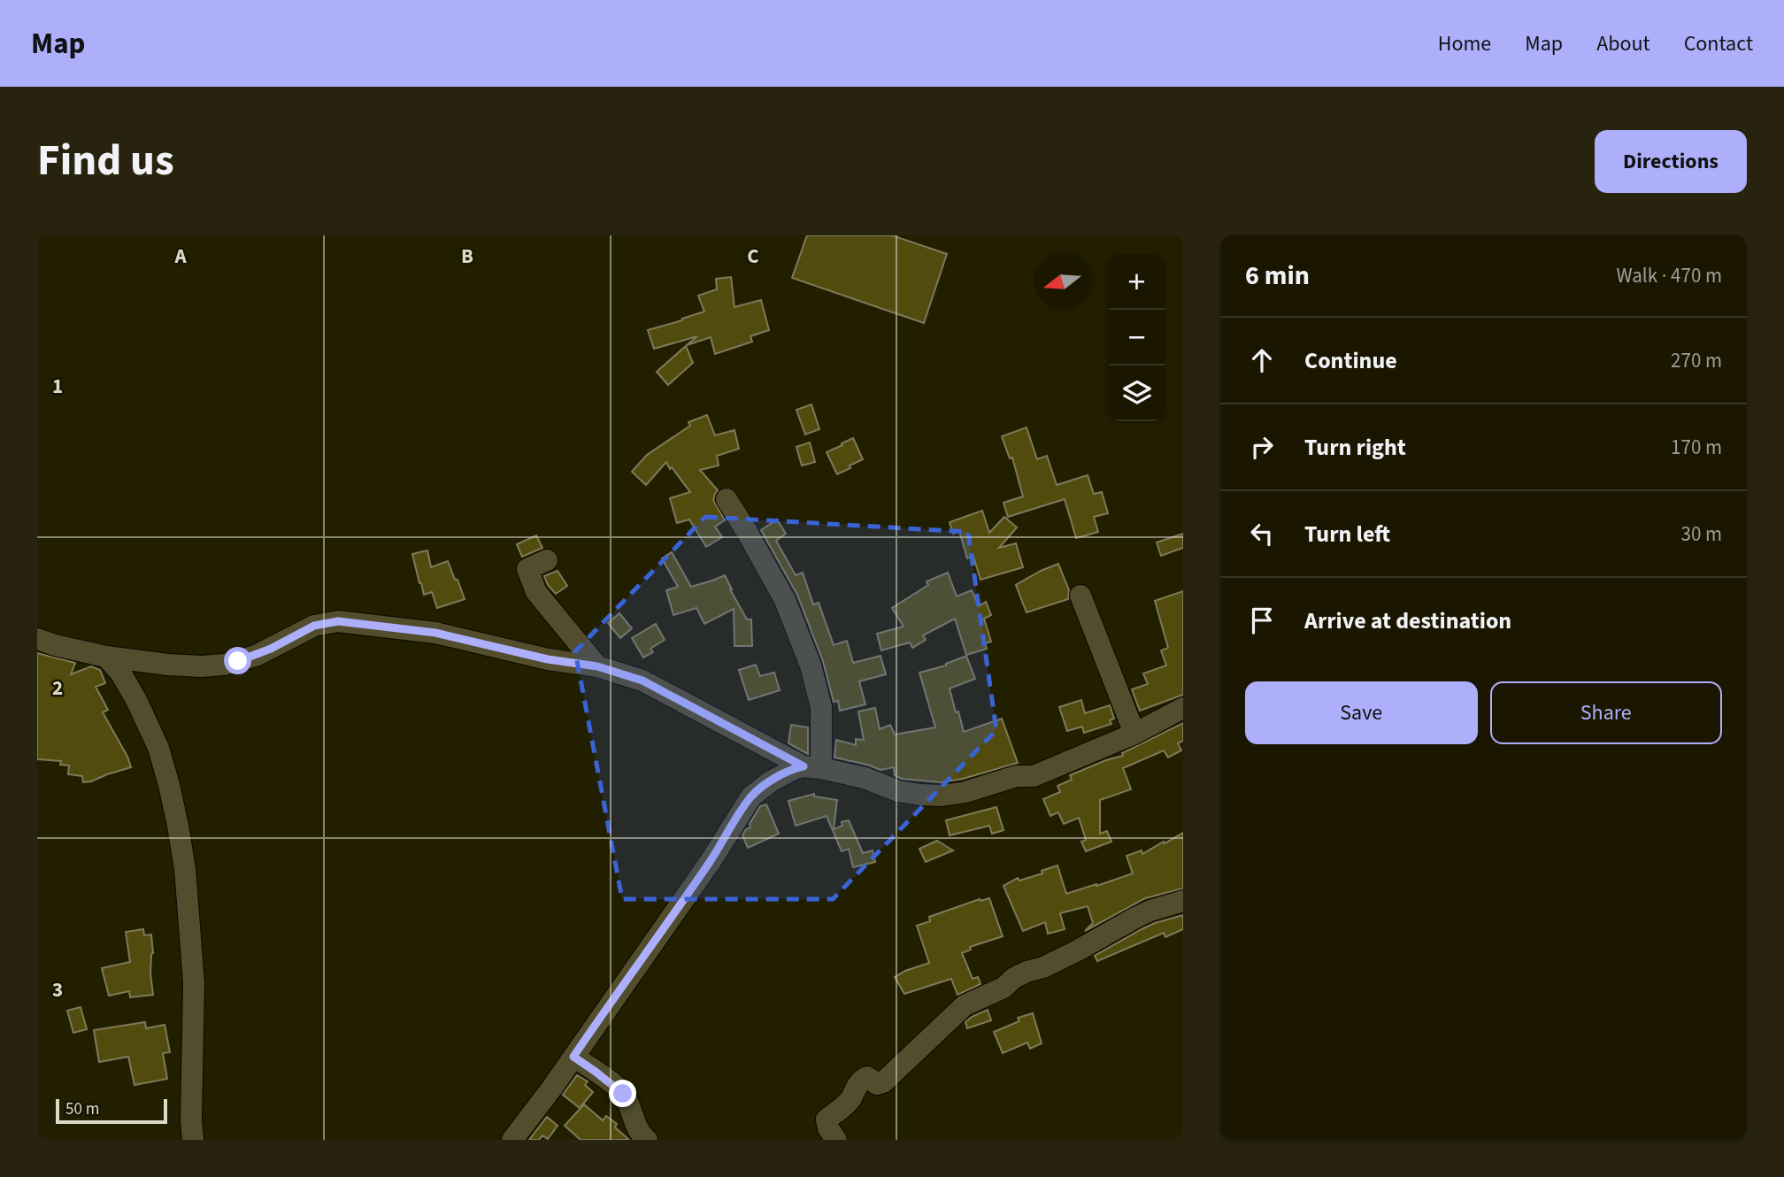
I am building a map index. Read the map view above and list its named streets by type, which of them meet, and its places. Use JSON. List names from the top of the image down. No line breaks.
{"scale_bar":"50 m","north":"left","page":{"header":"Map","nav":["Home","Map","About","Contact"],"title":"Find us","buttons":["Directions",["Save","Share"]],"heading":["6 min","Walk · 470 m"],"map_buttons":["+","−"],"list":[["Continue","270 m"],["Turn right","170 m"],["Turn left","30 m"],"Arrive at destination"],"scale":"50 m"},"grid":{"columns":["A","B","C"],"rows":["1","2","3"]}}
